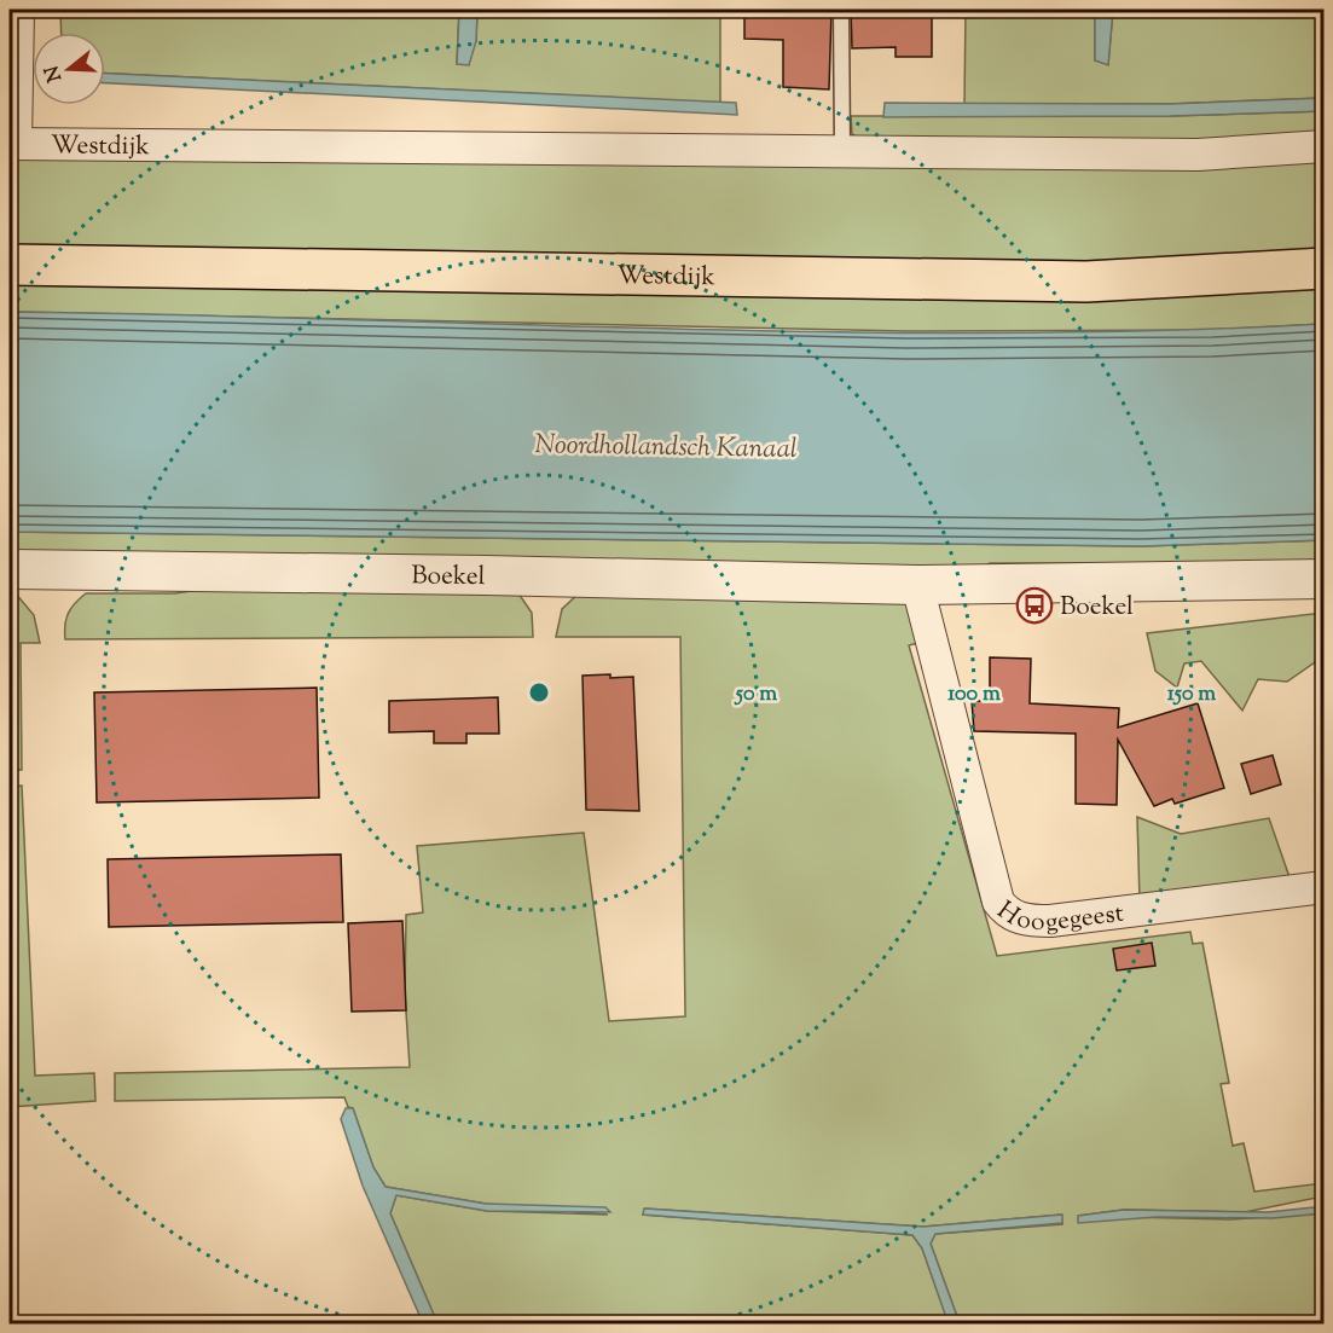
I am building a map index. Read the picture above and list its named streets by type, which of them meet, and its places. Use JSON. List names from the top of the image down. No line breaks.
{"streets":{"main road":["Westdijk"],"street":["Boekel","Hoogegeest"]},"crossings":[["Boekel","Hoogegeest"]],"water":["Noordhollandsch Kanaal"],"places":{"bus stop":["Boekel"]},"north":"left","rings":["50 m","100 m","150 m"]}
